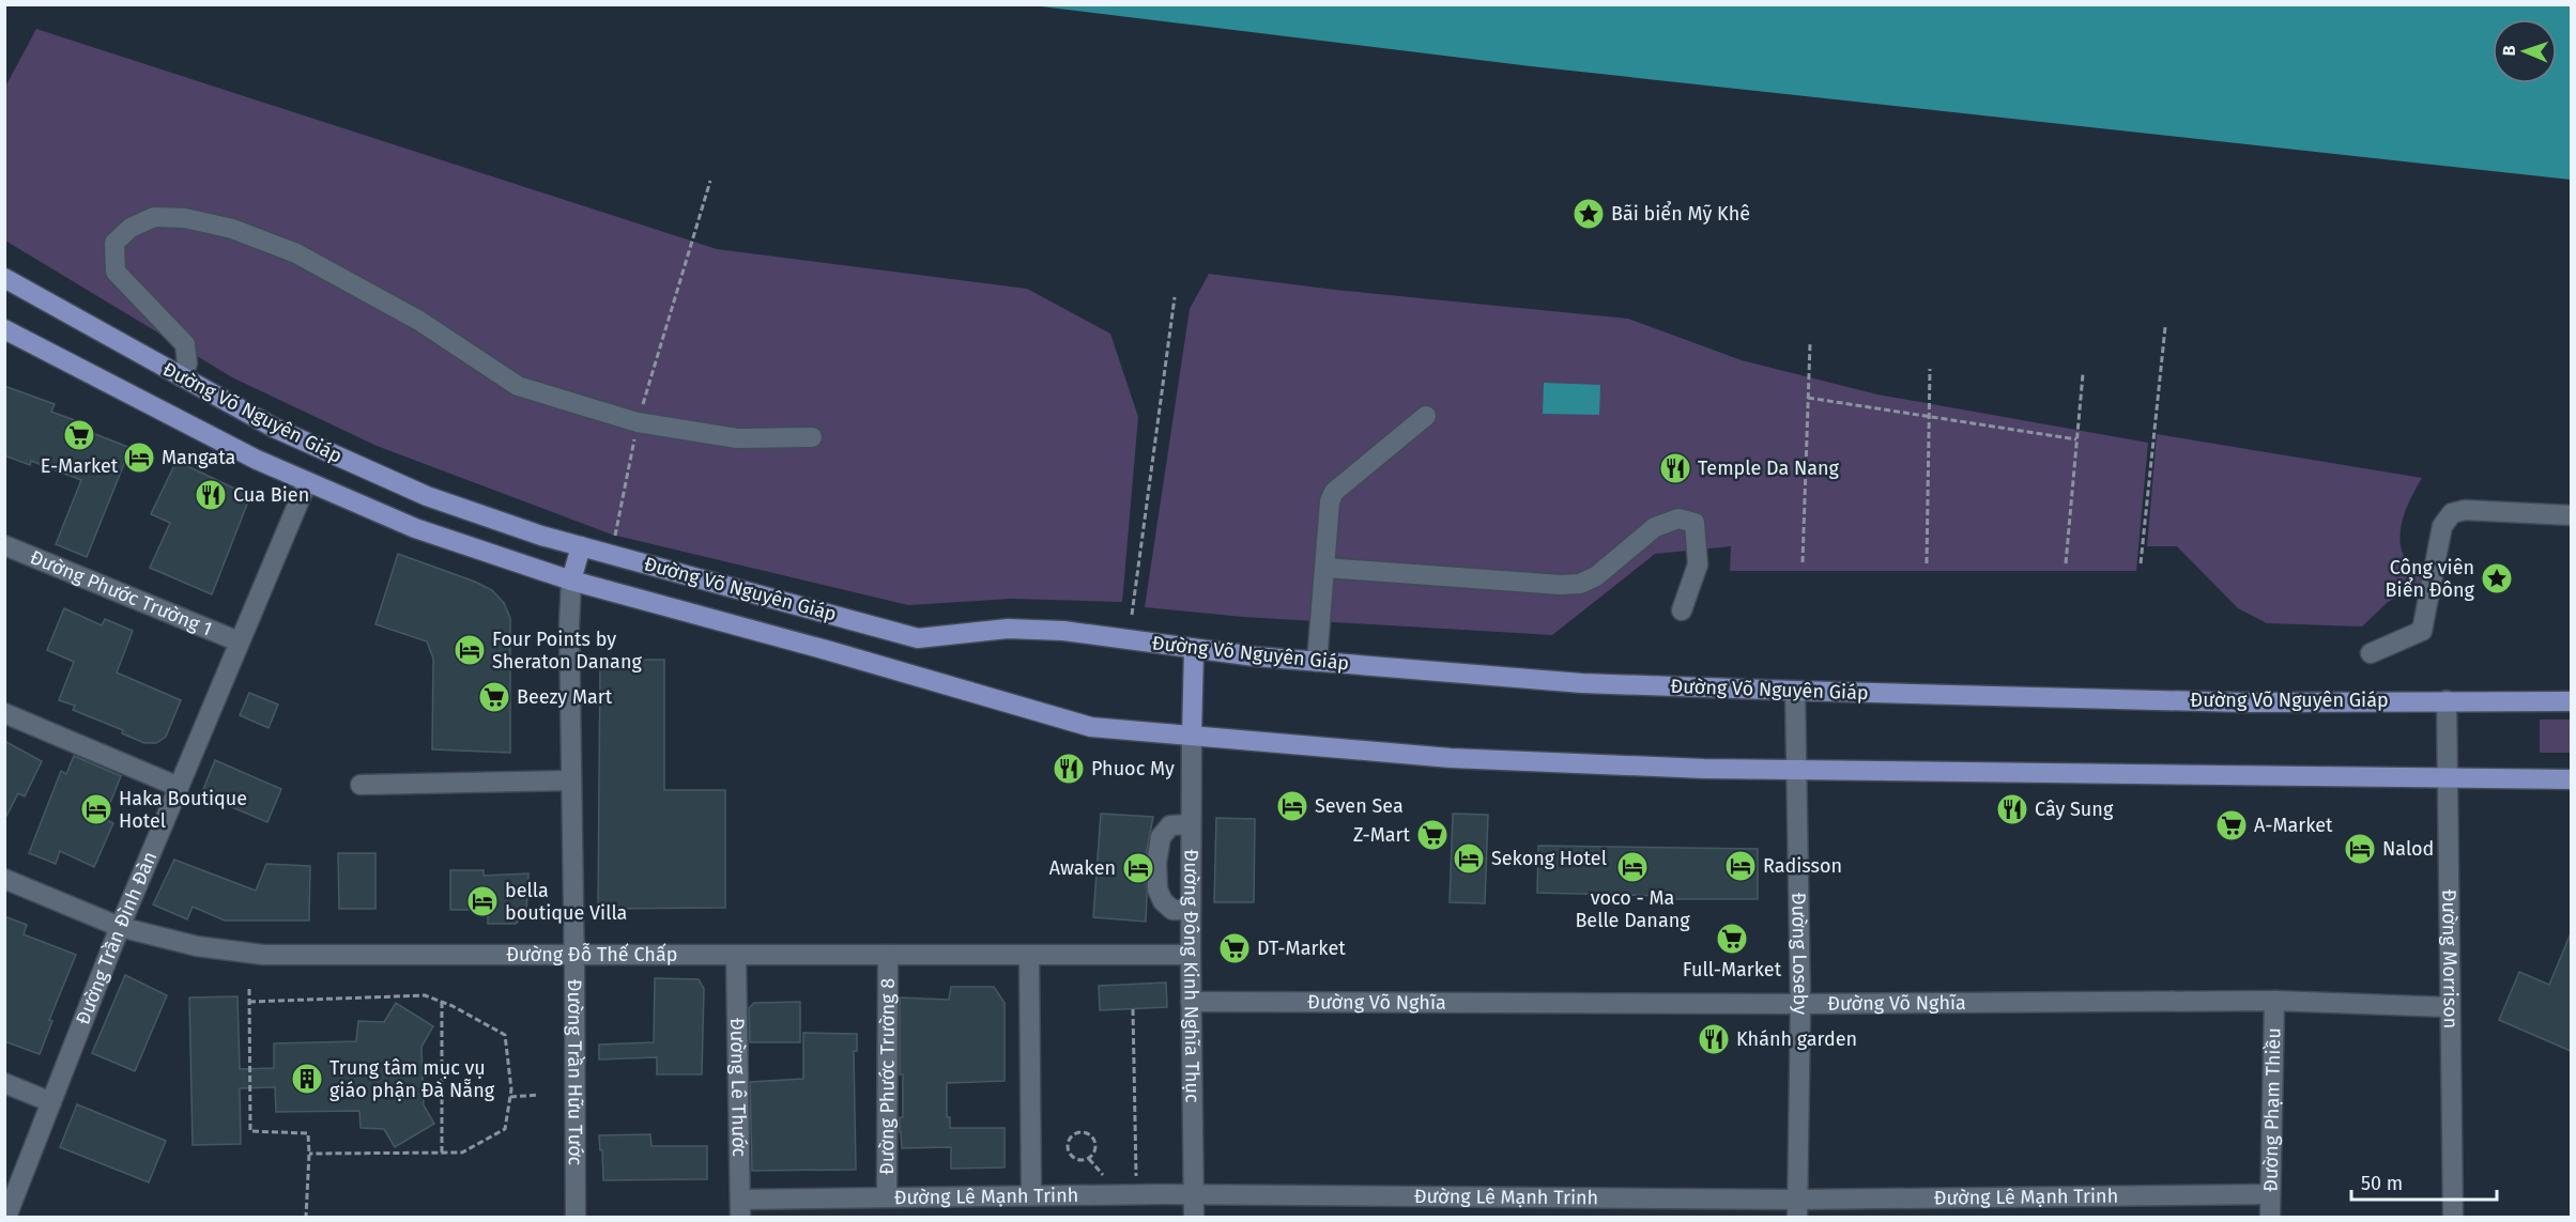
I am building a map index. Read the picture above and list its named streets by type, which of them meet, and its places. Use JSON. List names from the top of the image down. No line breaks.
{"streets":{"main road":["Đường Võ Nguyên Giáp"],"street":["Đường Phước Trường 1","Đường Trần Đình Đàn","Đường Loseby","Đường Đỗ Thế Chấp","Đường Morrison","Đường Đông Kinh Nghĩa Thục","Đường Võ Nghĩa","Đường Trần Hữu Tước","Đường Phước Trường 8","Đường Lê Thước","Đường Phạm Thiều","Đường Lê Mạnh Trinh"]},"crossings":[["Đường Võ Nguyên Giáp","Đường Trần Đình Đàn"],["Đường Võ Nguyên Giáp","Đường Loseby"],["Đường Võ Nguyên Giáp","Đường Morrison"],["Đường Võ Nguyên Giáp","Đường Đông Kinh Nghĩa Thục"],["Đường Võ Nguyên Giáp","Đường Trần Hữu Tước"],["Đường Phước Trường 1","Đường Trần Đình Đàn"],["Đường Trần Đình Đàn","Đường Đỗ Thế Chấp"],["Đường Loseby","Đường Võ Nghĩa"],["Đường Loseby","Đường Lê Mạnh Trinh"],["Đường Đỗ Thế Chấp","Đường Đông Kinh Nghĩa Thục"],["Đường Đỗ Thế Chấp","Đường Trần Hữu Tước"],["Đường Đỗ Thế Chấp","Đường Phước Trường 8"],["Đường Đỗ Thế Chấp","Đường Lê Thước"],["Đường Morrison","Đường Võ Nghĩa"],["Đường Đông Kinh Nghĩa Thục","Đường Võ Nghĩa"],["Đường Đông Kinh Nghĩa Thục","Đường Lê Mạnh Trinh"],["Đường Võ Nghĩa","Đường Phạm Thiều"],["Đường Phước Trường 8","Đường Lê Mạnh Trinh"],["Đường Lê Thước","Đường Lê Mạnh Trinh"],["Đường Phạm Thiều","Đường Lê Mạnh Trinh"]],"places":{"place":["Bãi biển Mỹ Khê","Công viên Biển Đông"],"supermarket":["E-Market","Beezy Mart","A-Market","Z-Mart","Full-Market","DT-Market"],"hotel":["Mangata","Four Points by Sheraton Danang","Seven Sea","Haka Boutique Hotel","Nalod","Sekong Hotel","Radisson","voco - Ma Belle Danang","Awaken","bella boutique Villa"],"restaurant":["Temple Da Nang","Cua Bien","Phuoc My","Cây Sung","Khánh garden"],"building":["Trung tâm mục vụ giáo phận Đà Nẵng"]},"scale_bar":"50 m","north":"left"}
